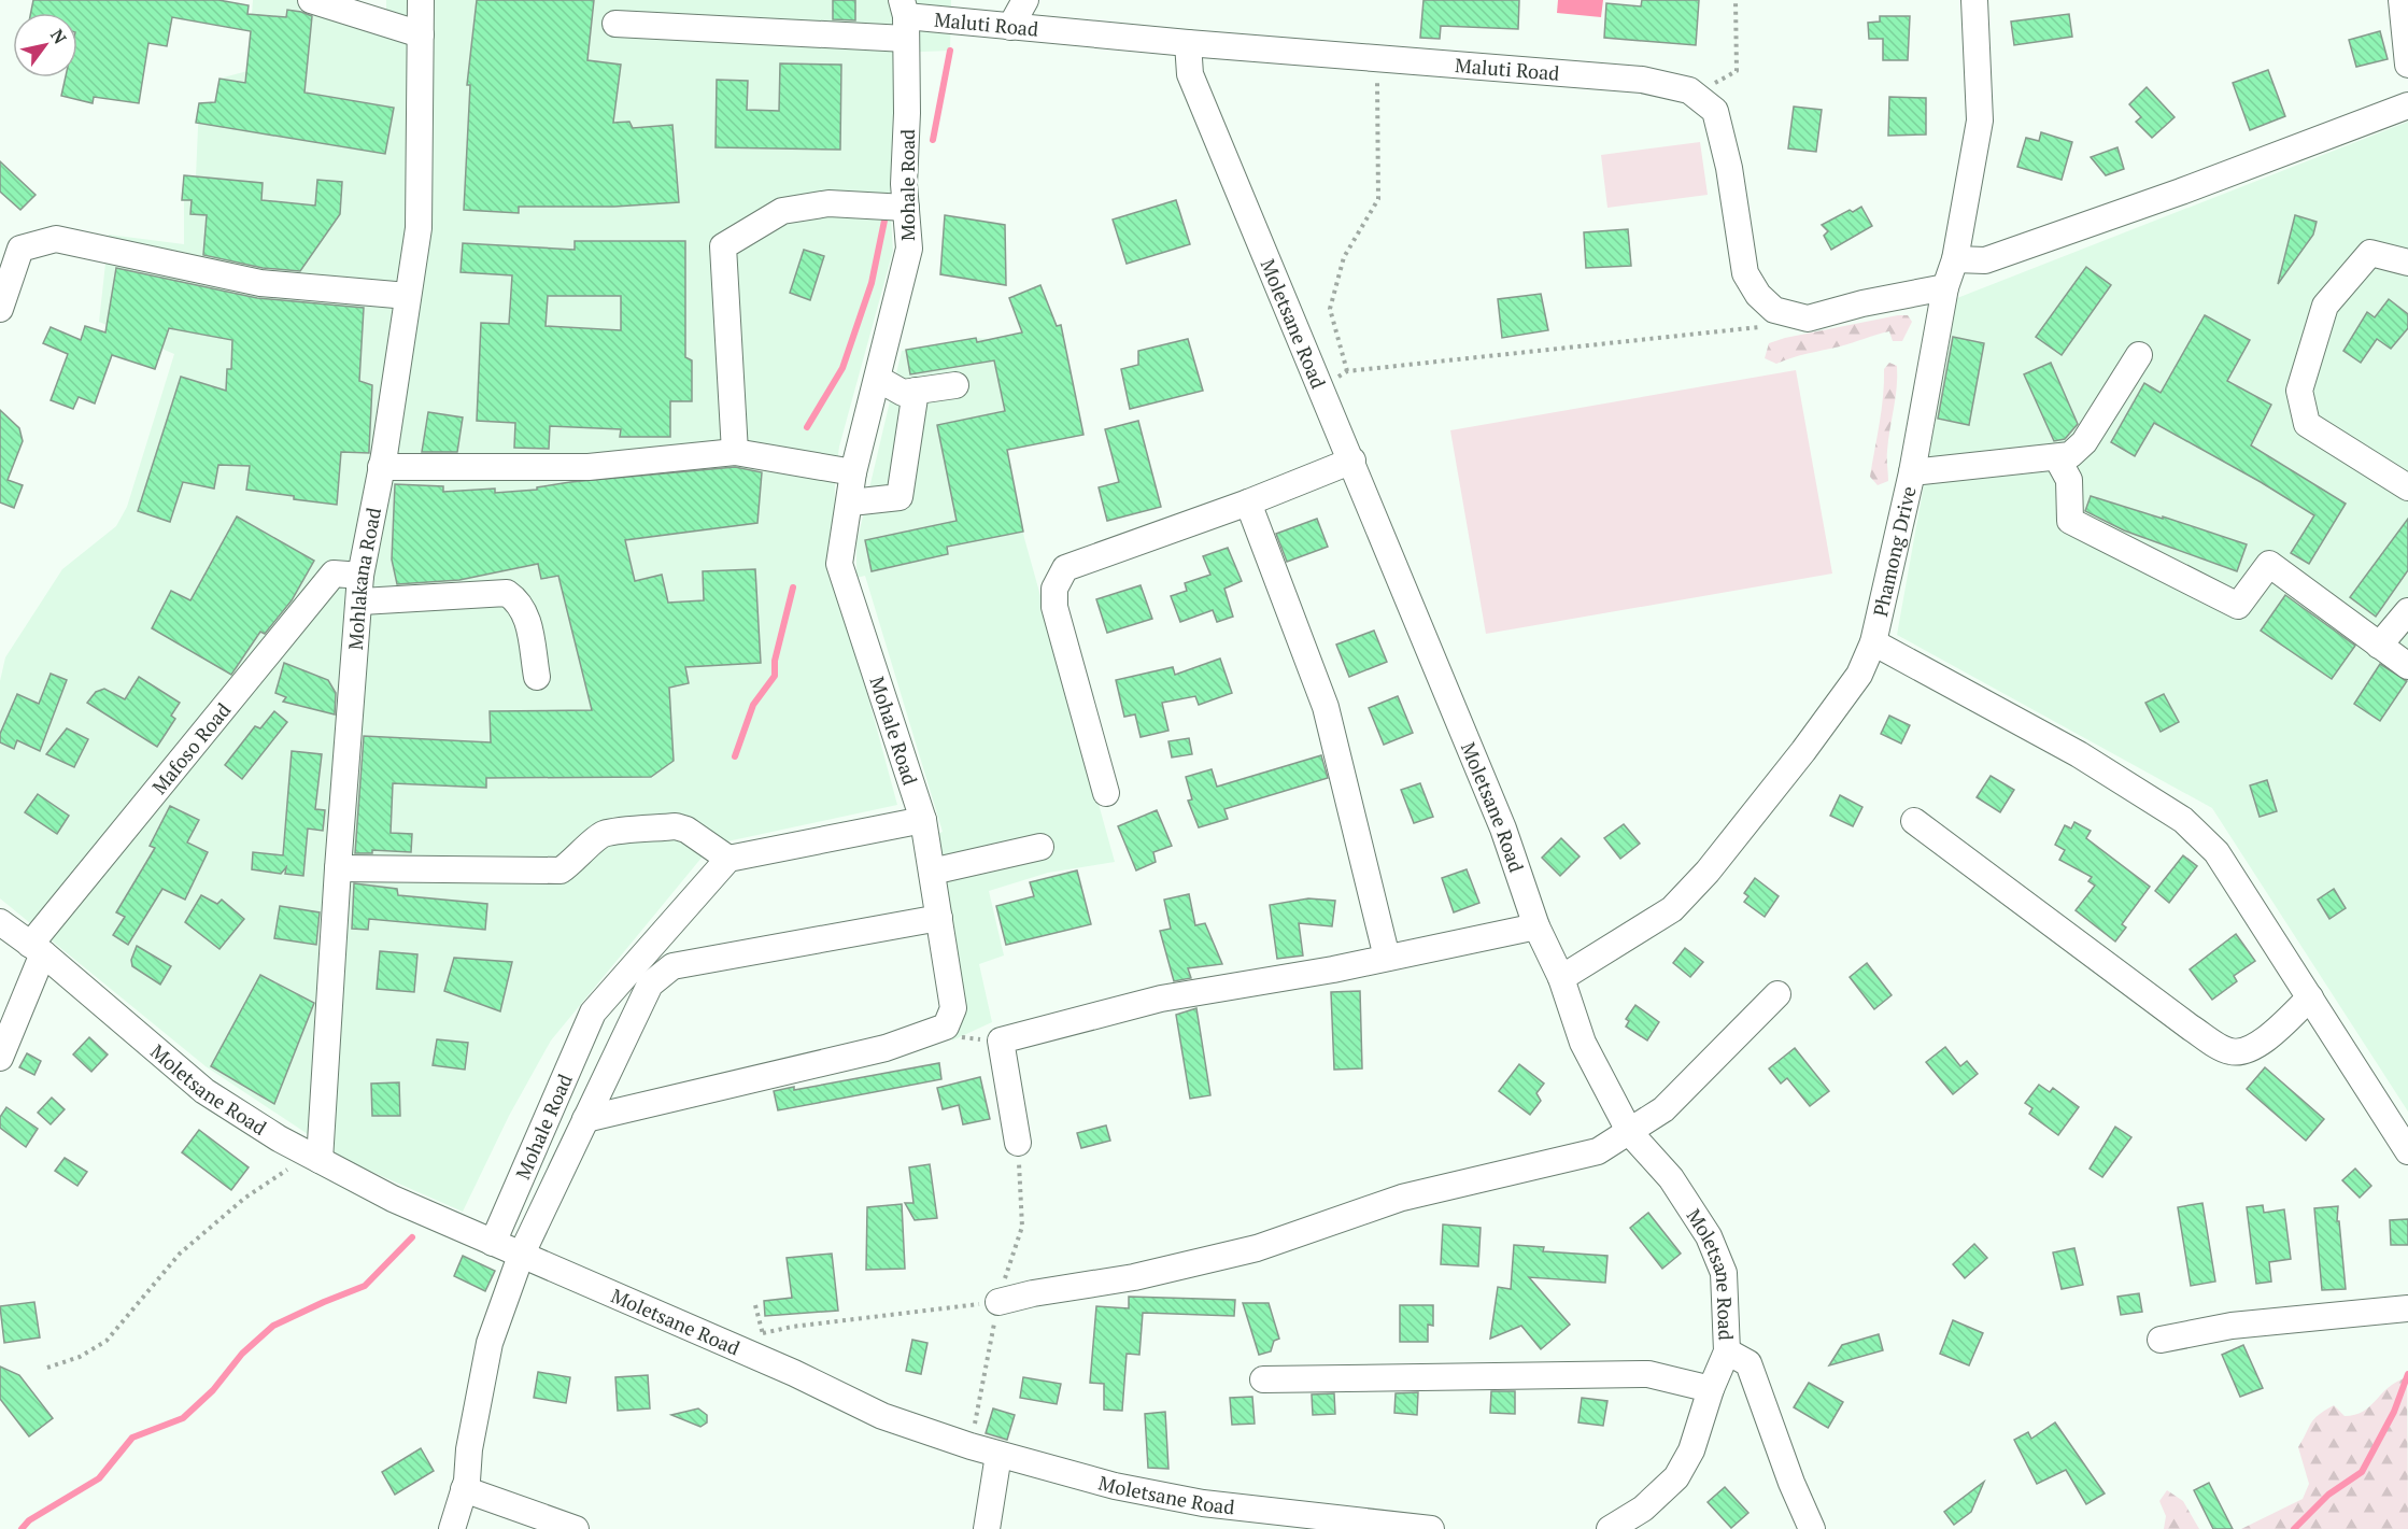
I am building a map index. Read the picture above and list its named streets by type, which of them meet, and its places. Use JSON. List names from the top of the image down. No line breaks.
{"streets":{"street":["Maluti Road","Mohale Road","Moletsane Road","Phamong Drive","Mohlakana Road","Mafoso Road"]},"crossings":[["Maluti Road","Mohale Road"],["Maluti Road","Moletsane Road"],["Mohale Road","Moletsane Road"],["Moletsane Road","Phamong Drive"],["Moletsane Road","Mohlakana Road"],["Moletsane Road","Mafoso Road"],["Mohlakana Road","Mafoso Road"]],"north":"top right"}
